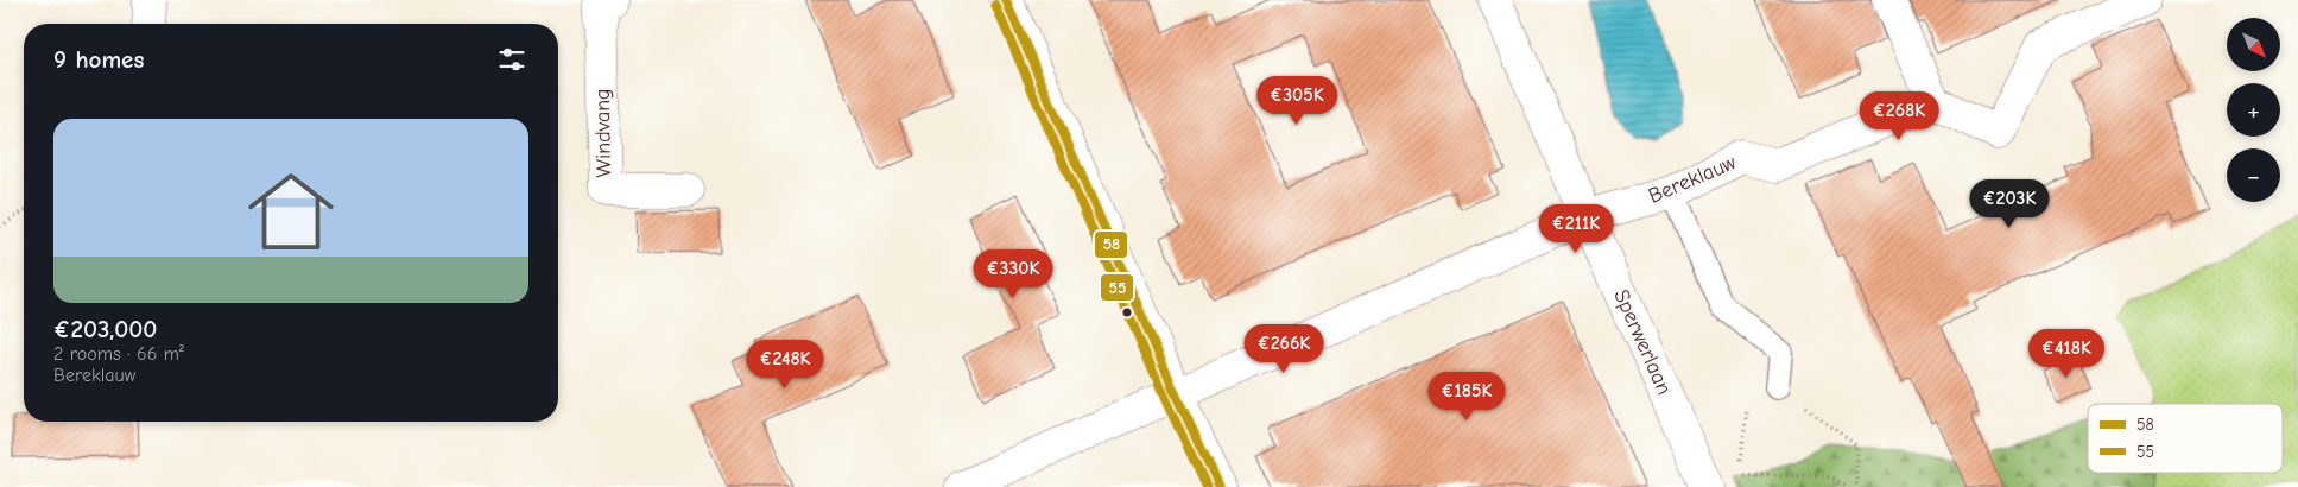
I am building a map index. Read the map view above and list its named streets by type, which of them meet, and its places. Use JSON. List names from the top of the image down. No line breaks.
{"streets":{"street":["Windvang","Bereklauw","Sperwerlaan"]},"crossings":[["Bereklauw","Sperwerlaan"]],"lines":["transit line 58","transit line 55"],"legend":["58","55"],"north":"bottom right","page":{"map_buttons":["+","−"],"heading":"9 homes","price":["€305K","€268K","€203K","€211K","€330K","€266K","€418K","€248K","€185K"],"list":[{"name":"€203,000","note":"2 rooms · 66 m² · Bereklauw"}]}}
